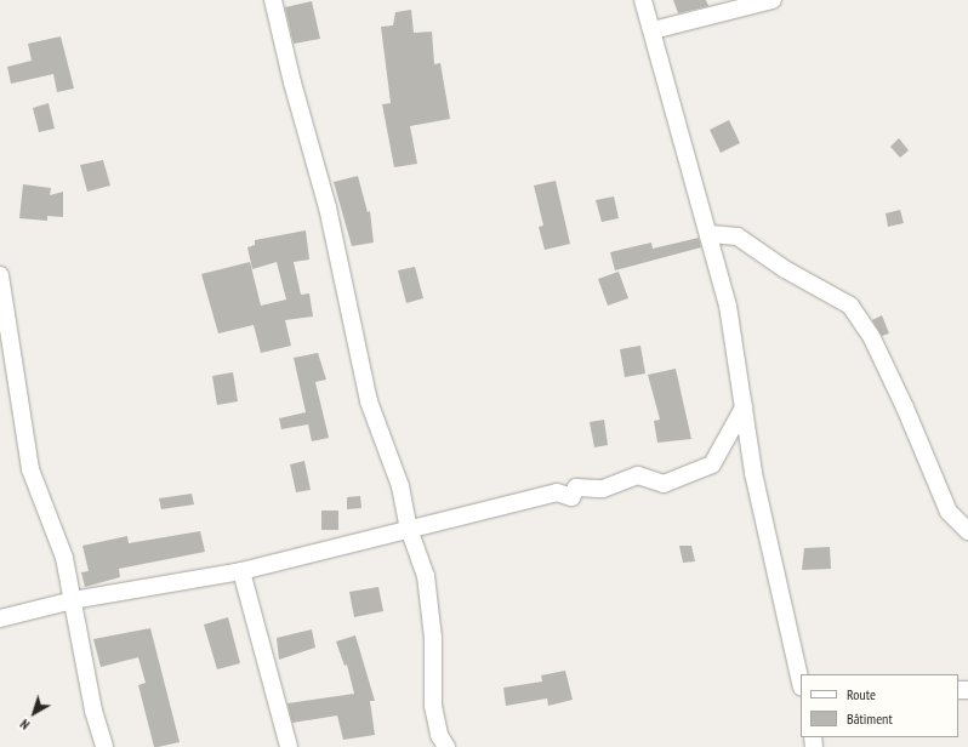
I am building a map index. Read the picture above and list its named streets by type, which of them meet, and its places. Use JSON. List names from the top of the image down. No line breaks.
{"legend":["Route","Bâtiment"],"north":"bottom left"}
